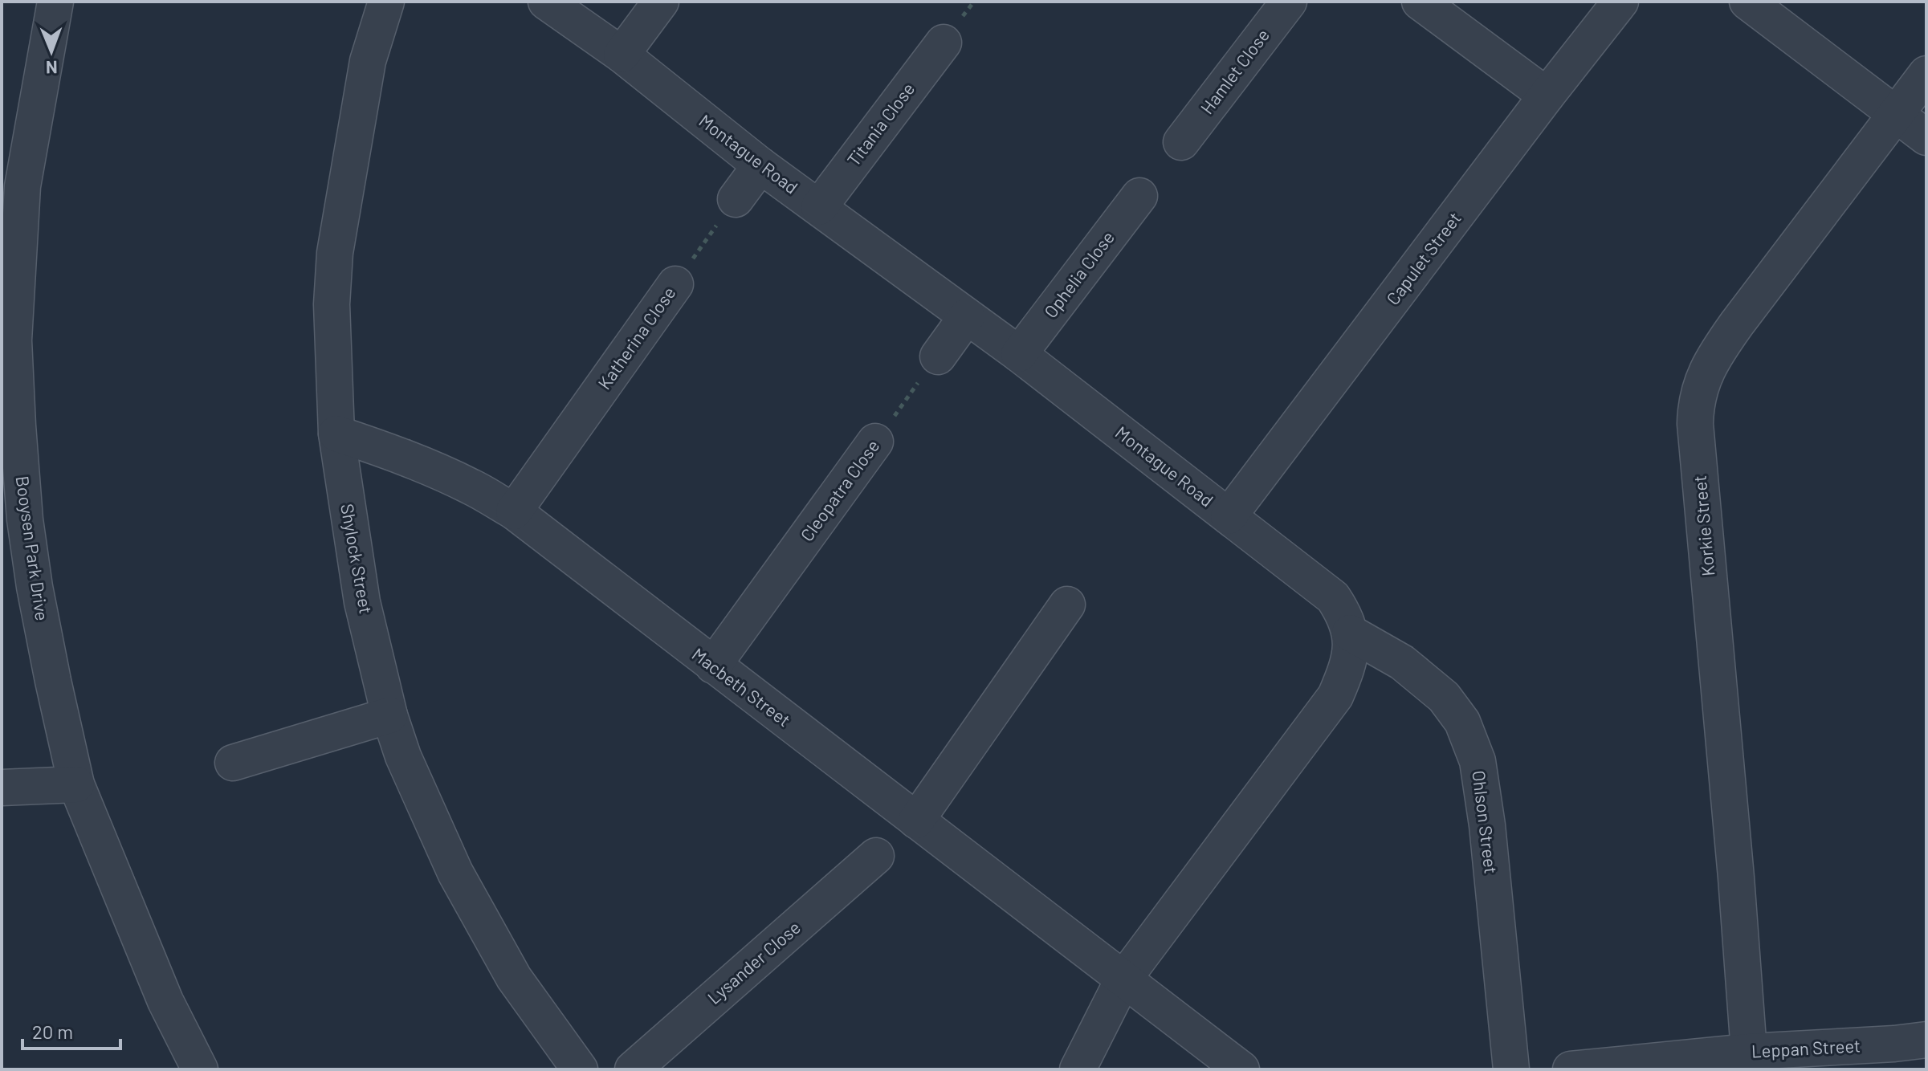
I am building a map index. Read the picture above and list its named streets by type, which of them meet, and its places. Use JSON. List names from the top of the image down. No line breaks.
{"streets":{"street":["Hamlet Close","Titania Close","Montague Road","Capulet Street","Ophelia Close","Katherina Close","Cleopatra Close","Korkie Street","Booysen Park Drive","Shylock Street","Macbeth Street","Ohlson Street","Lysander Close","Leppan Street"]},"crossings":[["Titania Close","Montague Road"],["Montague Road","Capulet Street"],["Montague Road","Ophelia Close"],["Montague Road","Macbeth Street"],["Montague Road","Ohlson Street"],["Katherina Close","Macbeth Street"],["Cleopatra Close","Macbeth Street"],["Korkie Street","Leppan Street"],["Shylock Street","Macbeth Street"]],"scale_bar":"20 m","north":"bottom"}
